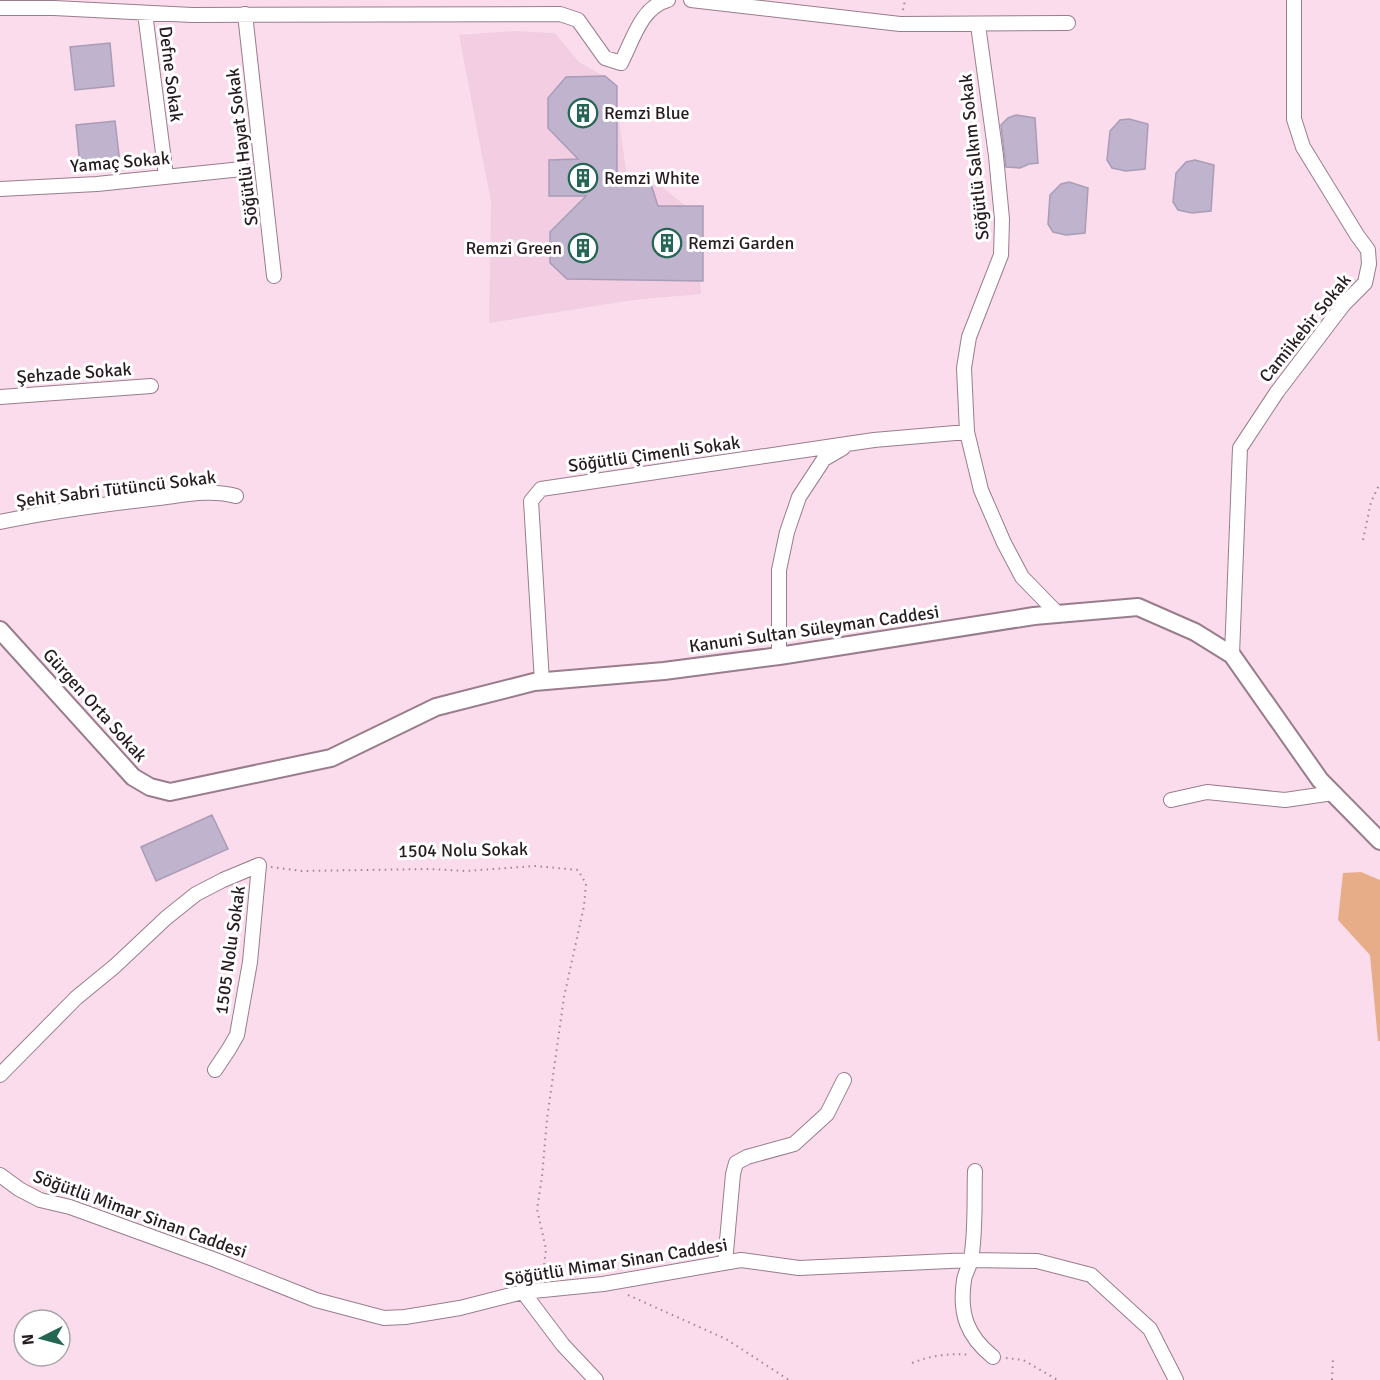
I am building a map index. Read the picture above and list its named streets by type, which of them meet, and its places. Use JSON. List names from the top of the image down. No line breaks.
{"streets":{"street":["Defne Sokak","Söğütlü Hayat Sokak","Söğütlü Salkım Sokak","Yamaç Sokak","Camiikebir Sokak","Şehzade Sokak","Söğütlü Çimenli Sokak","Şehit Sabri Tütüncü Sokak","Kanuni Sultan Süleyman Caddesi","Gürgen Orta Sokak","1505 Nolu Sokak","Söğütlü Mimar Sinan Caddesi"],"path":["1504 Nolu Sokak"]},"crossings":[["Defne Sokak","Yamaç Sokak"],["Söğütlü Salkım Sokak","Söğütlü Çimenli Sokak"],["Söğütlü Salkım Sokak","Kanuni Sultan Süleyman Caddesi"],["Camiikebir Sokak","Kanuni Sultan Süleyman Caddesi"],["Söğütlü Çimenli Sokak","Kanuni Sultan Süleyman Caddesi"],["Kanuni Sultan Süleyman Caddesi","Gürgen Orta Sokak"],["1504 Nolu Sokak","1505 Nolu Sokak"],["1504 Nolu Sokak","Söğütlü Mimar Sinan Caddesi"]],"places":{"building":["Remzi Blue","Remzi White","Remzi Garden","Remzi Green"]},"north":"left"}
